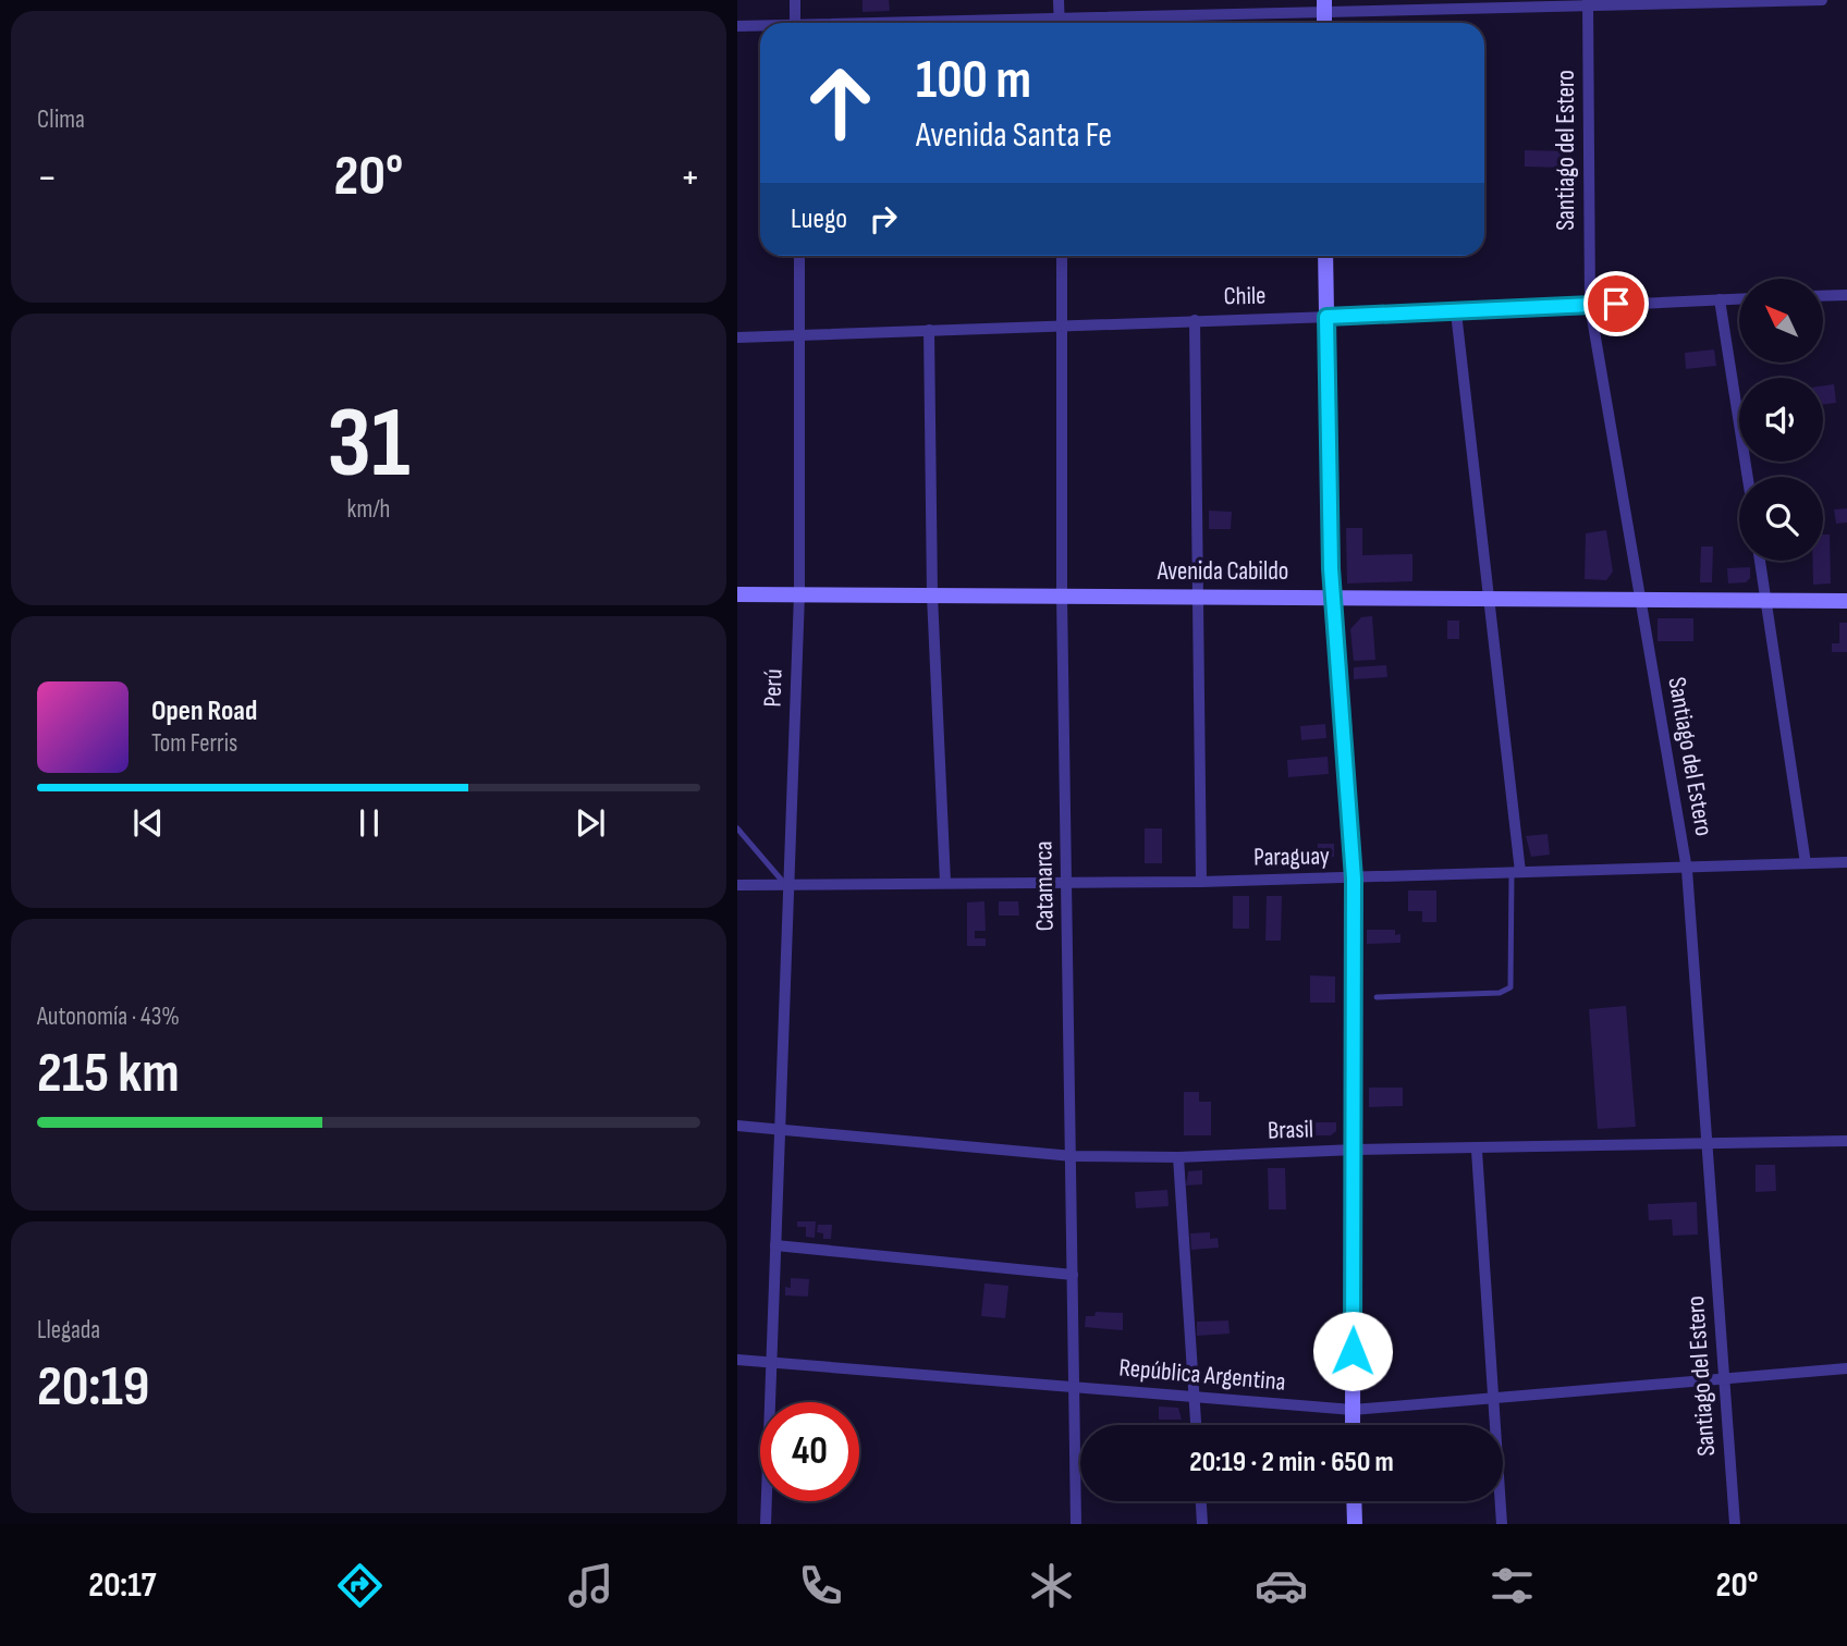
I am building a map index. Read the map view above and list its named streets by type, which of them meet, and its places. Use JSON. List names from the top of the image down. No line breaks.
{"streets":{"street":["Santiago del Estero","Chile","Avenida Cabildo","Perú","Paraguay","Catamarca","Brasil","República Argentina"]},"crossings":[["Santiago del Estero","Chile"],["Santiago del Estero","Avenida Cabildo"],["Santiago del Estero","Paraguay"],["Santiago del Estero","Brasil"],["Santiago del Estero","República Argentina"],["Chile","Perú"],["Chile","Catamarca"],["Avenida Cabildo","Perú"],["Avenida Cabildo","Catamarca"],["Perú","Paraguay"],["Perú","Brasil"],["Perú","República Argentina"],["Paraguay","Catamarca"],["Catamarca","Brasil"],["Catamarca","República Argentina"]],"north":"top left","page":{"tile":["Clima",["31","km/h"],["Autonomía · 43%","215 km"],["Llegada","20:19"]],"turn":["100 m","Avenida Santa Fe"],"heat":["−","20°","+"],"then":"Luego","song":["Open Road","Tom Ferris"],"limit":"40","trip":"20:19 · 2 min · 650 m","tabs":["20:17","20°"]}}
